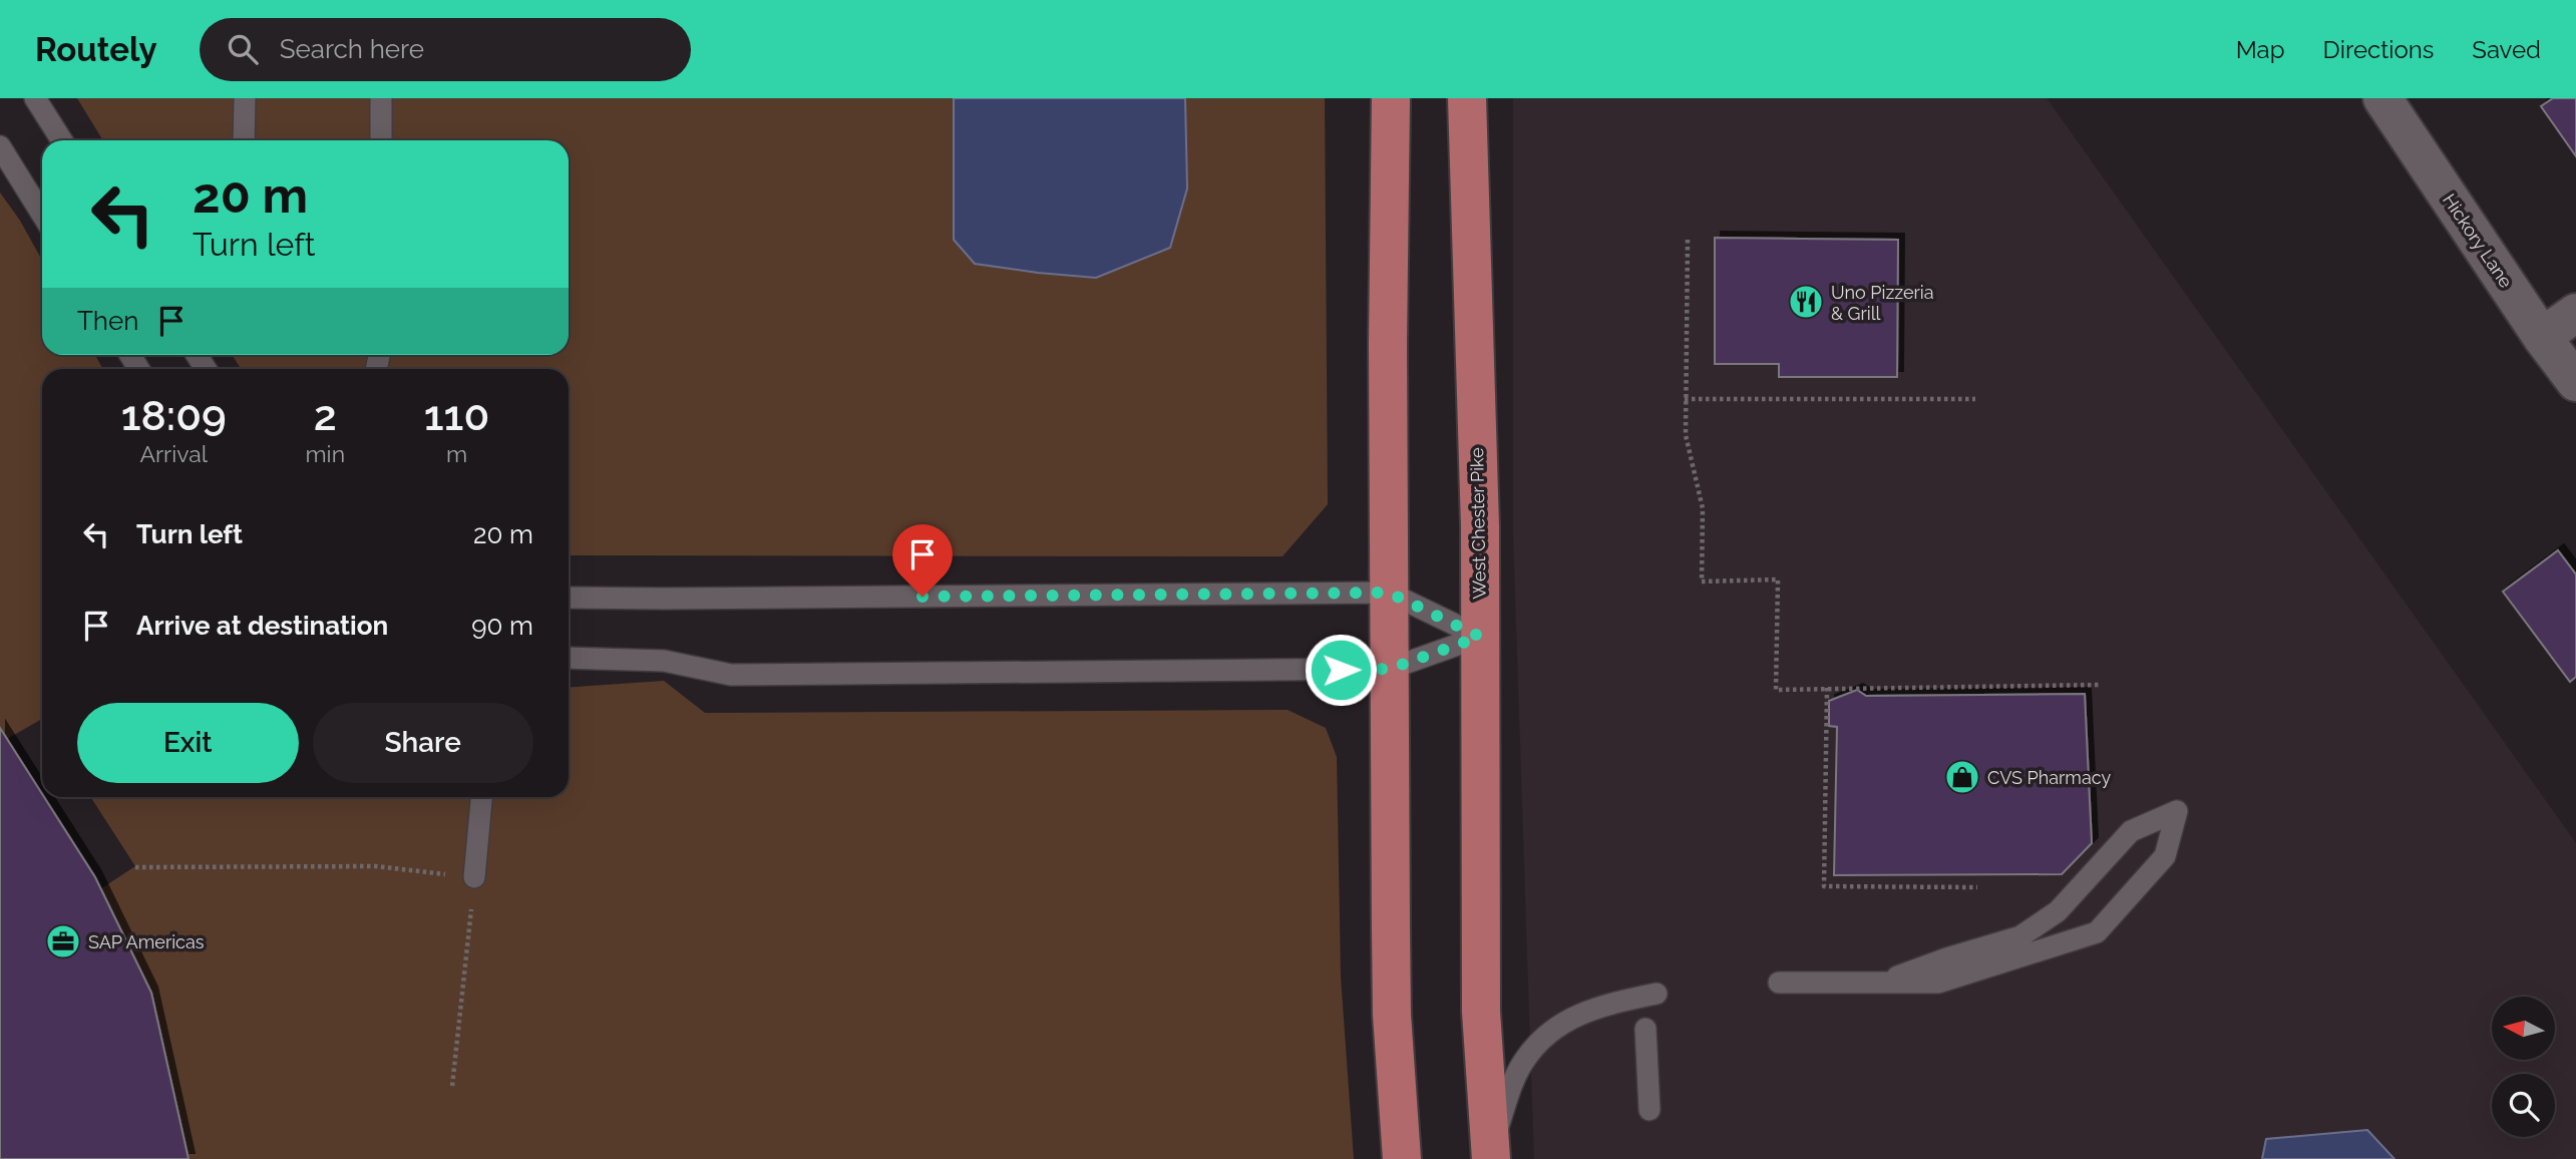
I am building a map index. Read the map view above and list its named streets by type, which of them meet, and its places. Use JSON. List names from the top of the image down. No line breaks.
{"streets":{"highway":["West Chester Pike"],"street":["Hickory Lane"]},"places":{"restaurant":["Uno Pizzeria & Grill"],"shop":["CVS Pharmacy"],"office":["SAP Americas"]},"north":"left","page":{"header":"Routely","search":"Search here","nav":["Map","Directions","Saved"],"turn":["20 m","Turn left"],"then":"Then","eta":["18:09","Arrival","2","min","110","m"],"list":[{"name":"Turn left","value":"20 m"},{"name":"Arrive at destination","value":"90 m"}],"buttons":["Exit","Share"]}}
